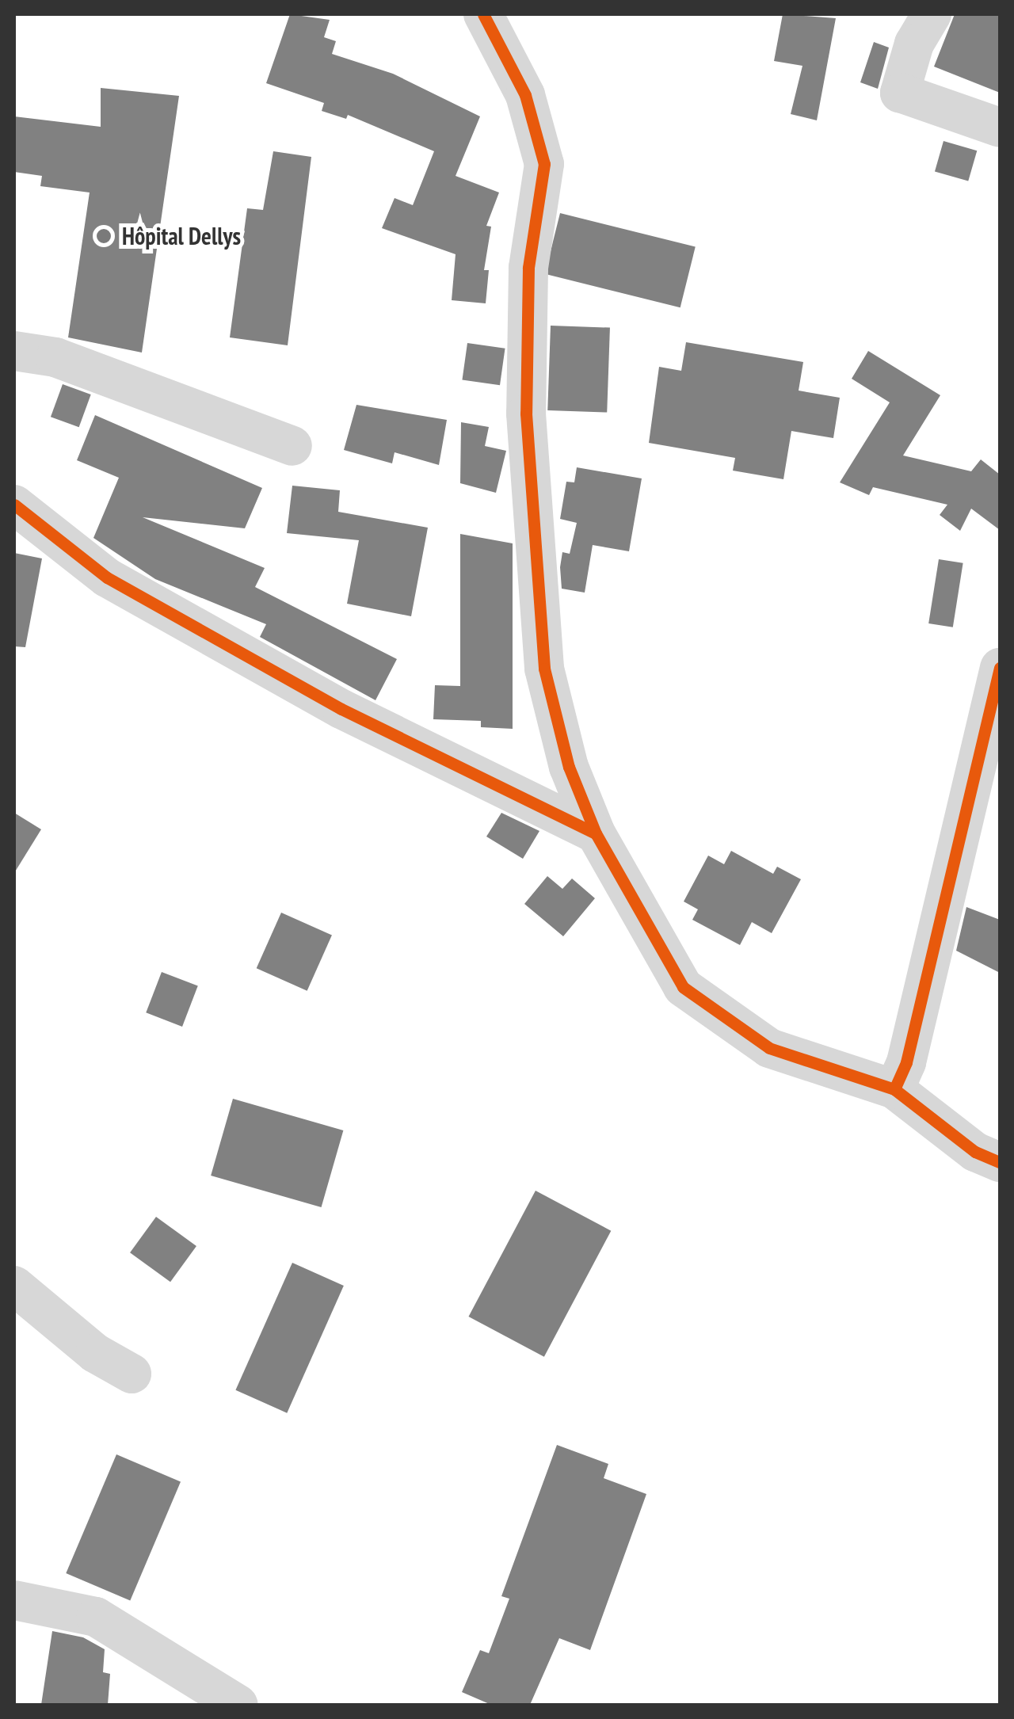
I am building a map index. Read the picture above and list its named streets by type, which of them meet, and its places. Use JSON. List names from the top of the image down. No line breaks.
{"places":["Hôpital Dellys"]}
